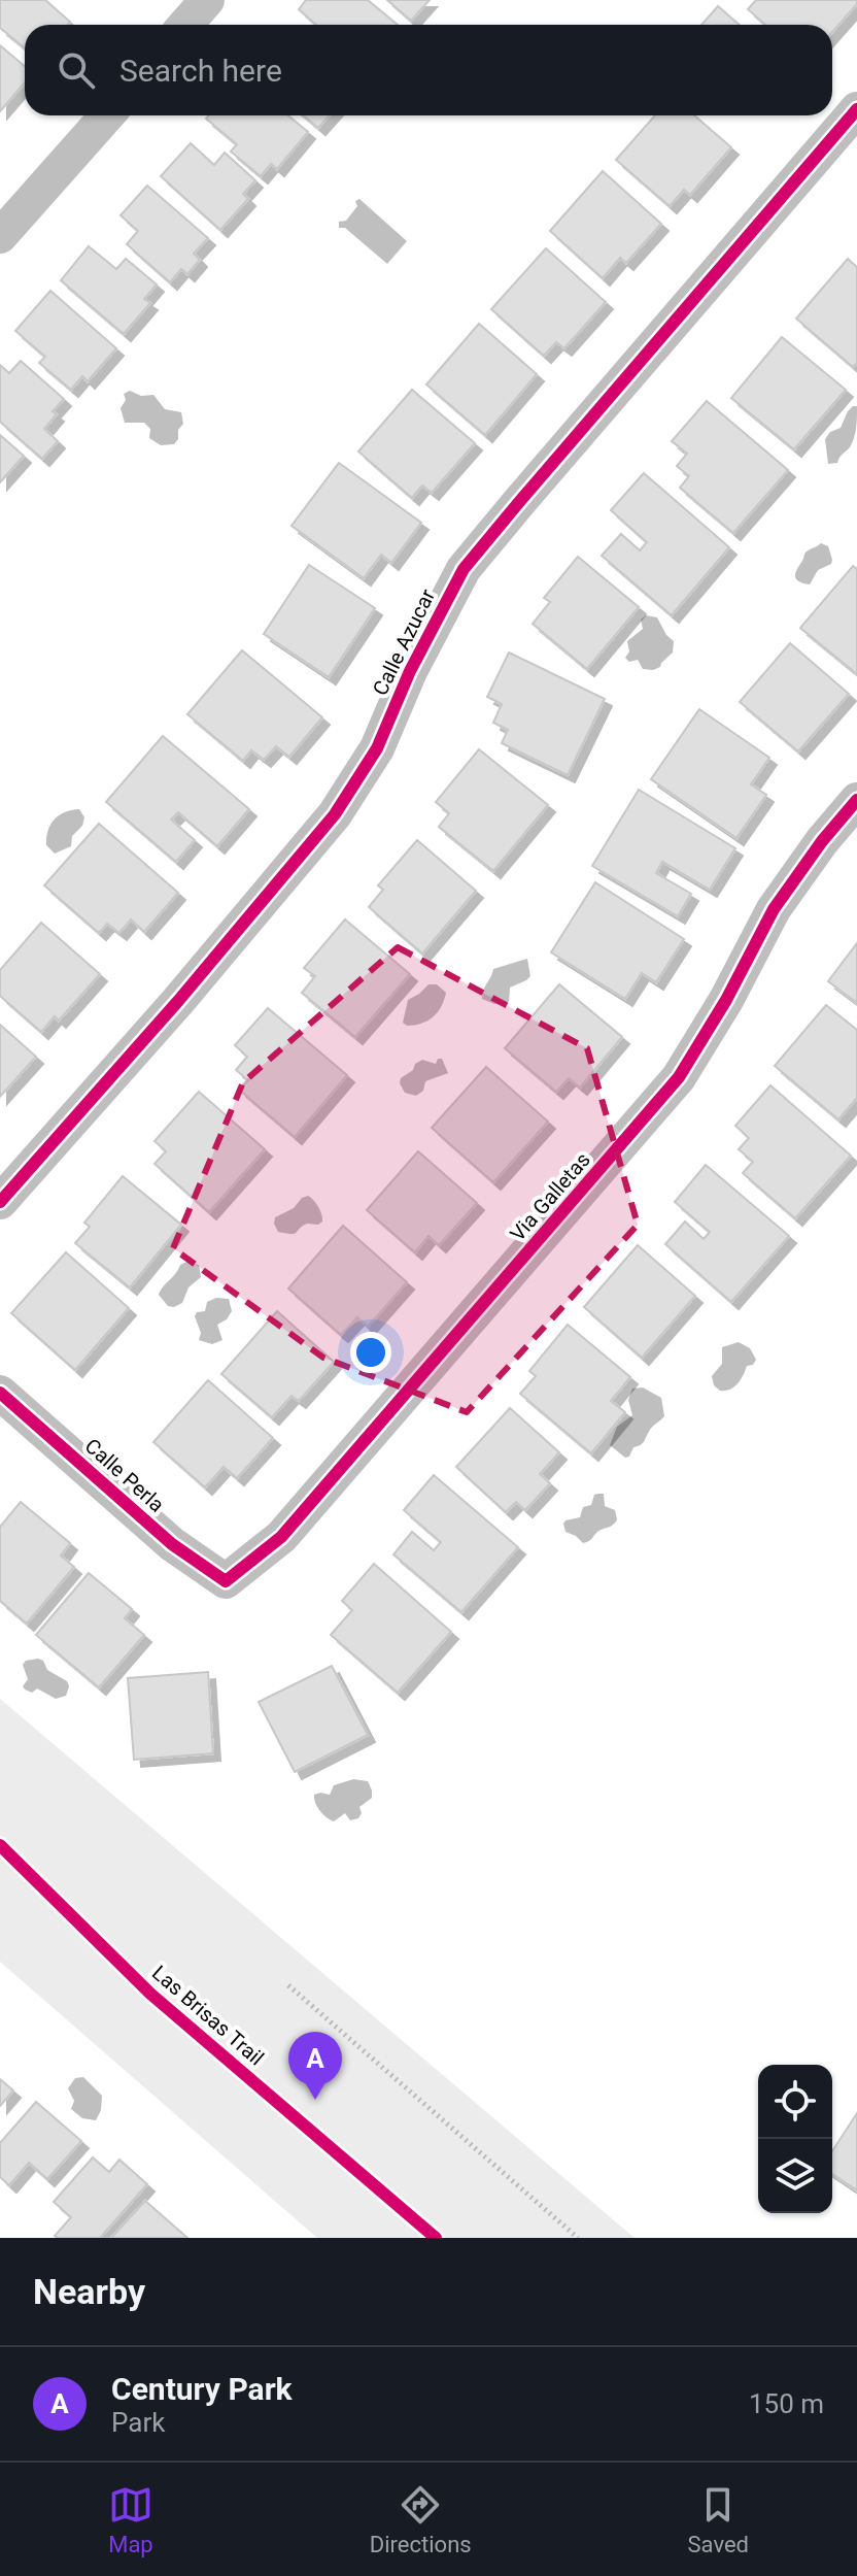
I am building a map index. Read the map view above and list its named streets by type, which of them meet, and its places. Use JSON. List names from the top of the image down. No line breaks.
{"streets":{"street":["Calle Azucar","Via Galletas","Calle Perla"],"cycle path":["Las Brisas Trail"]},"crossings":[["Via Galletas","Calle Perla"]],"page":{"search":"Search here","pins":"A","heading":"Nearby","list":[{"mark":"A","name":"Century Park","note":"Park","value":"150 m"}],"nav":["Map","Directions","Saved"]}}
